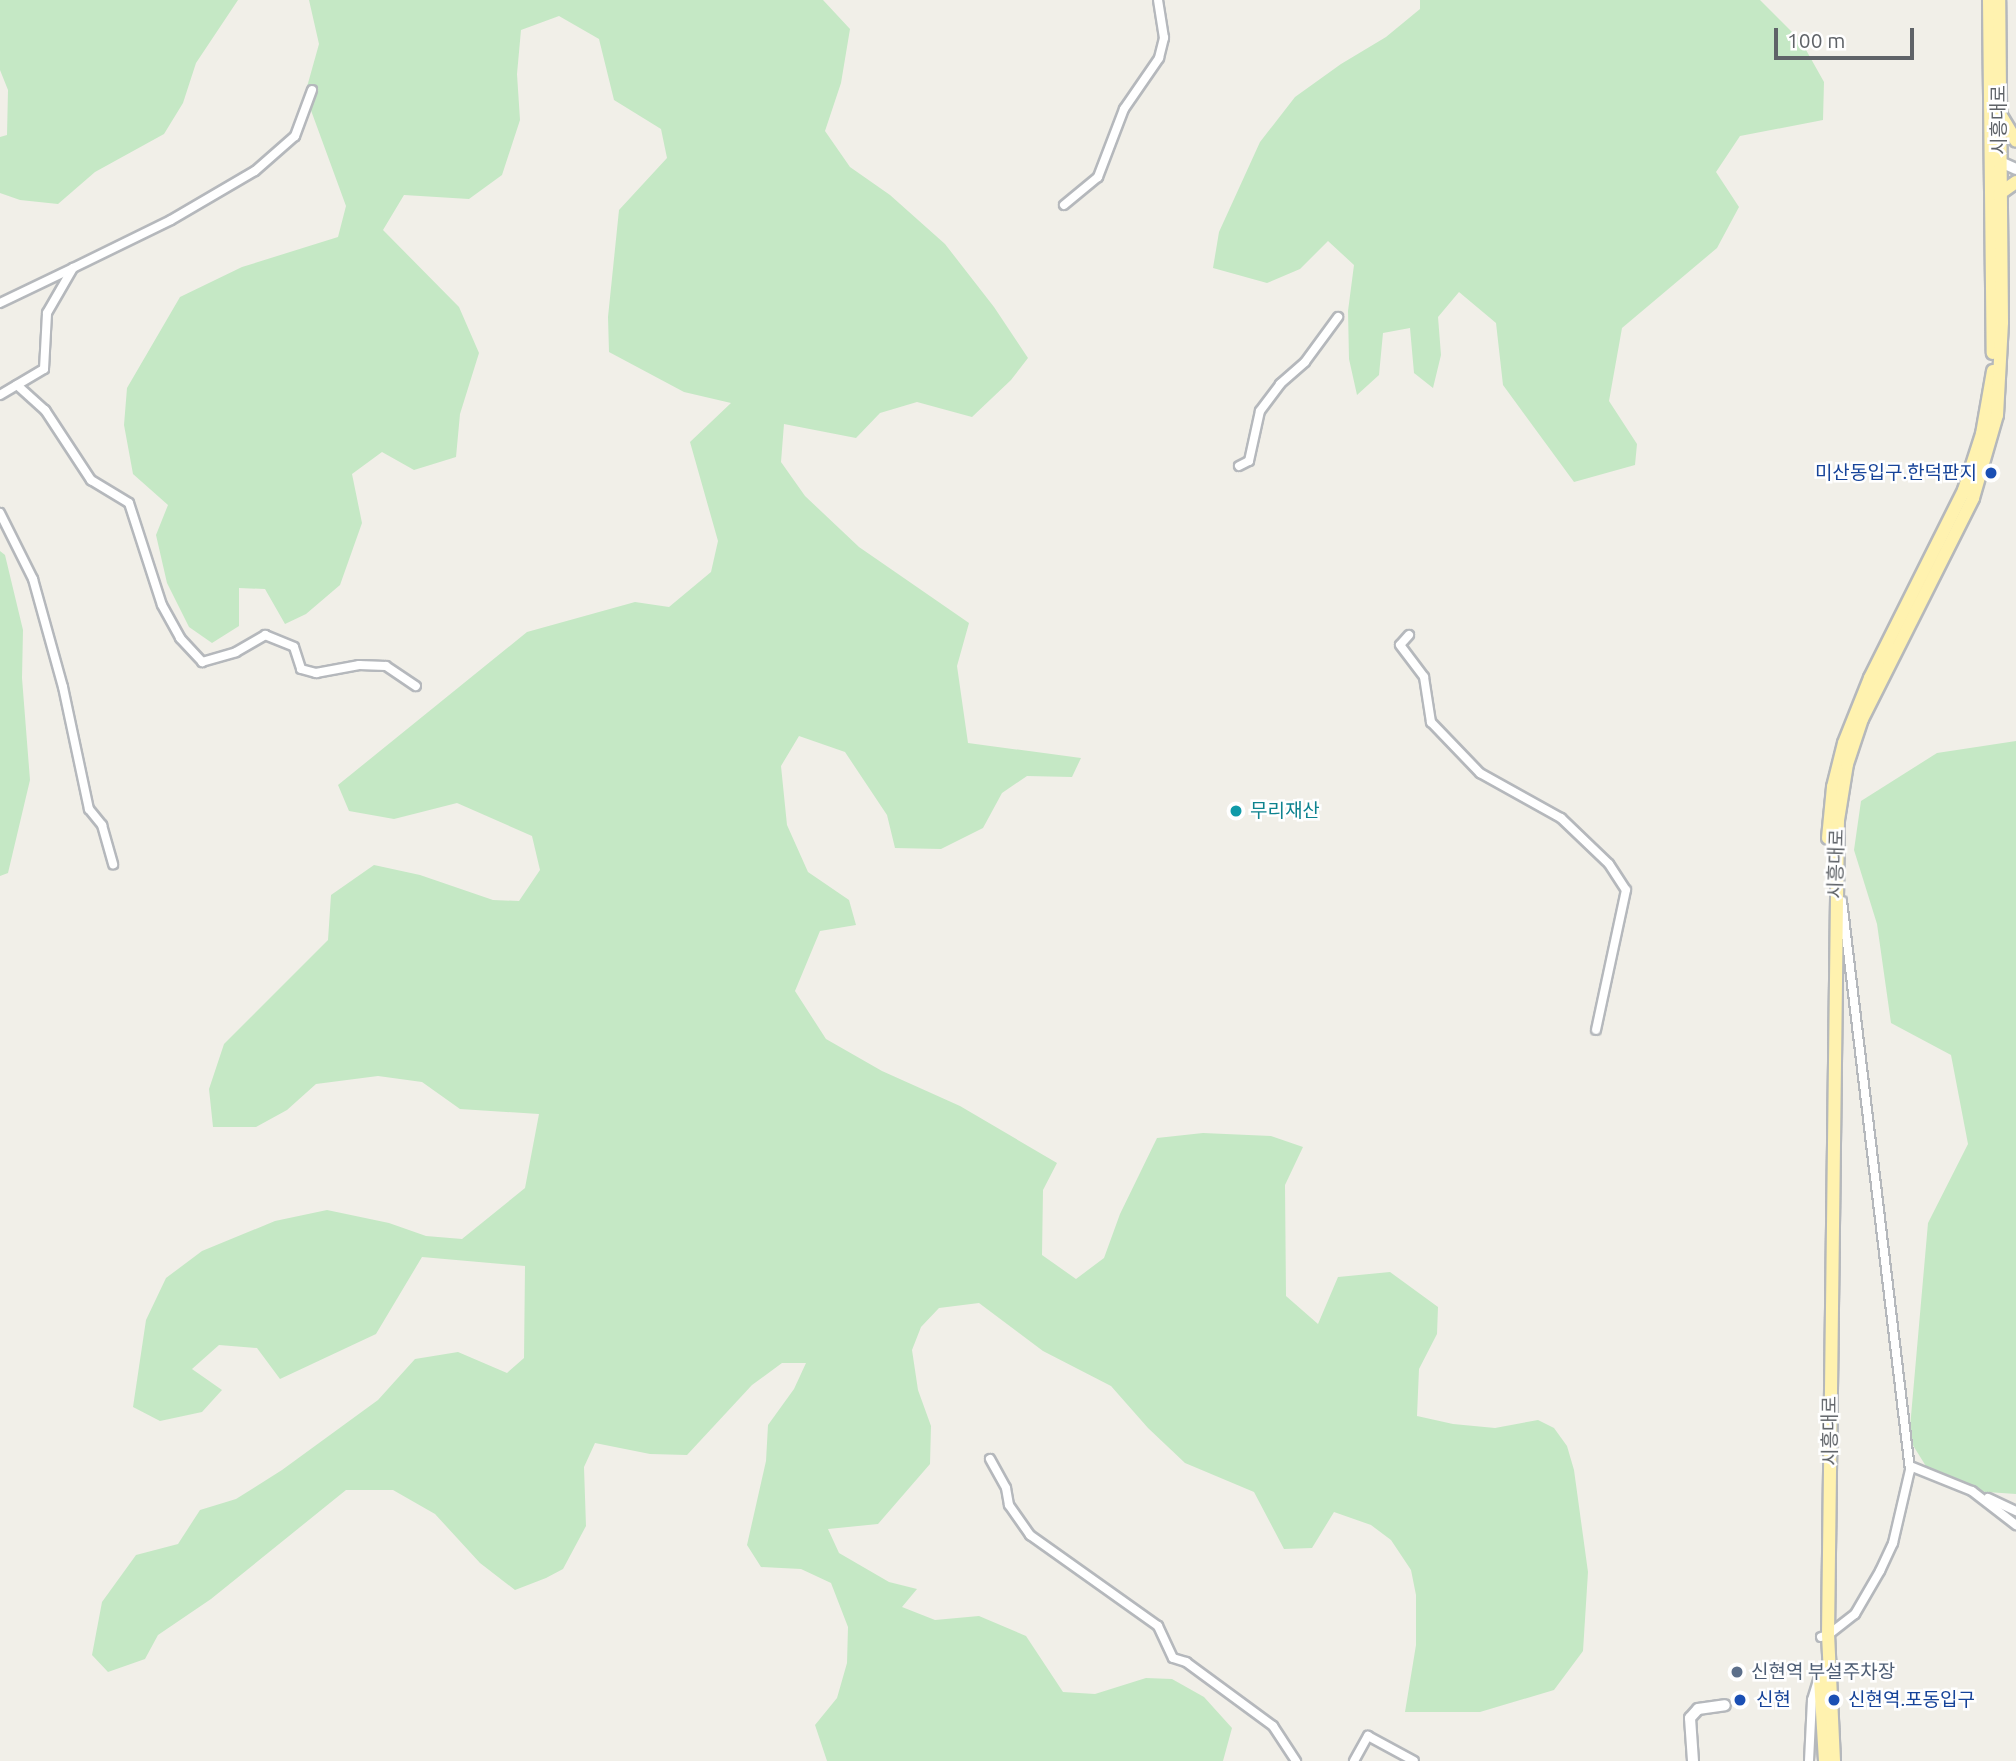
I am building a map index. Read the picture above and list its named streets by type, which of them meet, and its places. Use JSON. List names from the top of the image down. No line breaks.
{"streets":{"main road":["시흥대로"]},"places":["미산동입구.한덕판지","무리재산","신현역 부설주차장","신현","신현역.포동입구"],"scale_bar":"100 m"}
